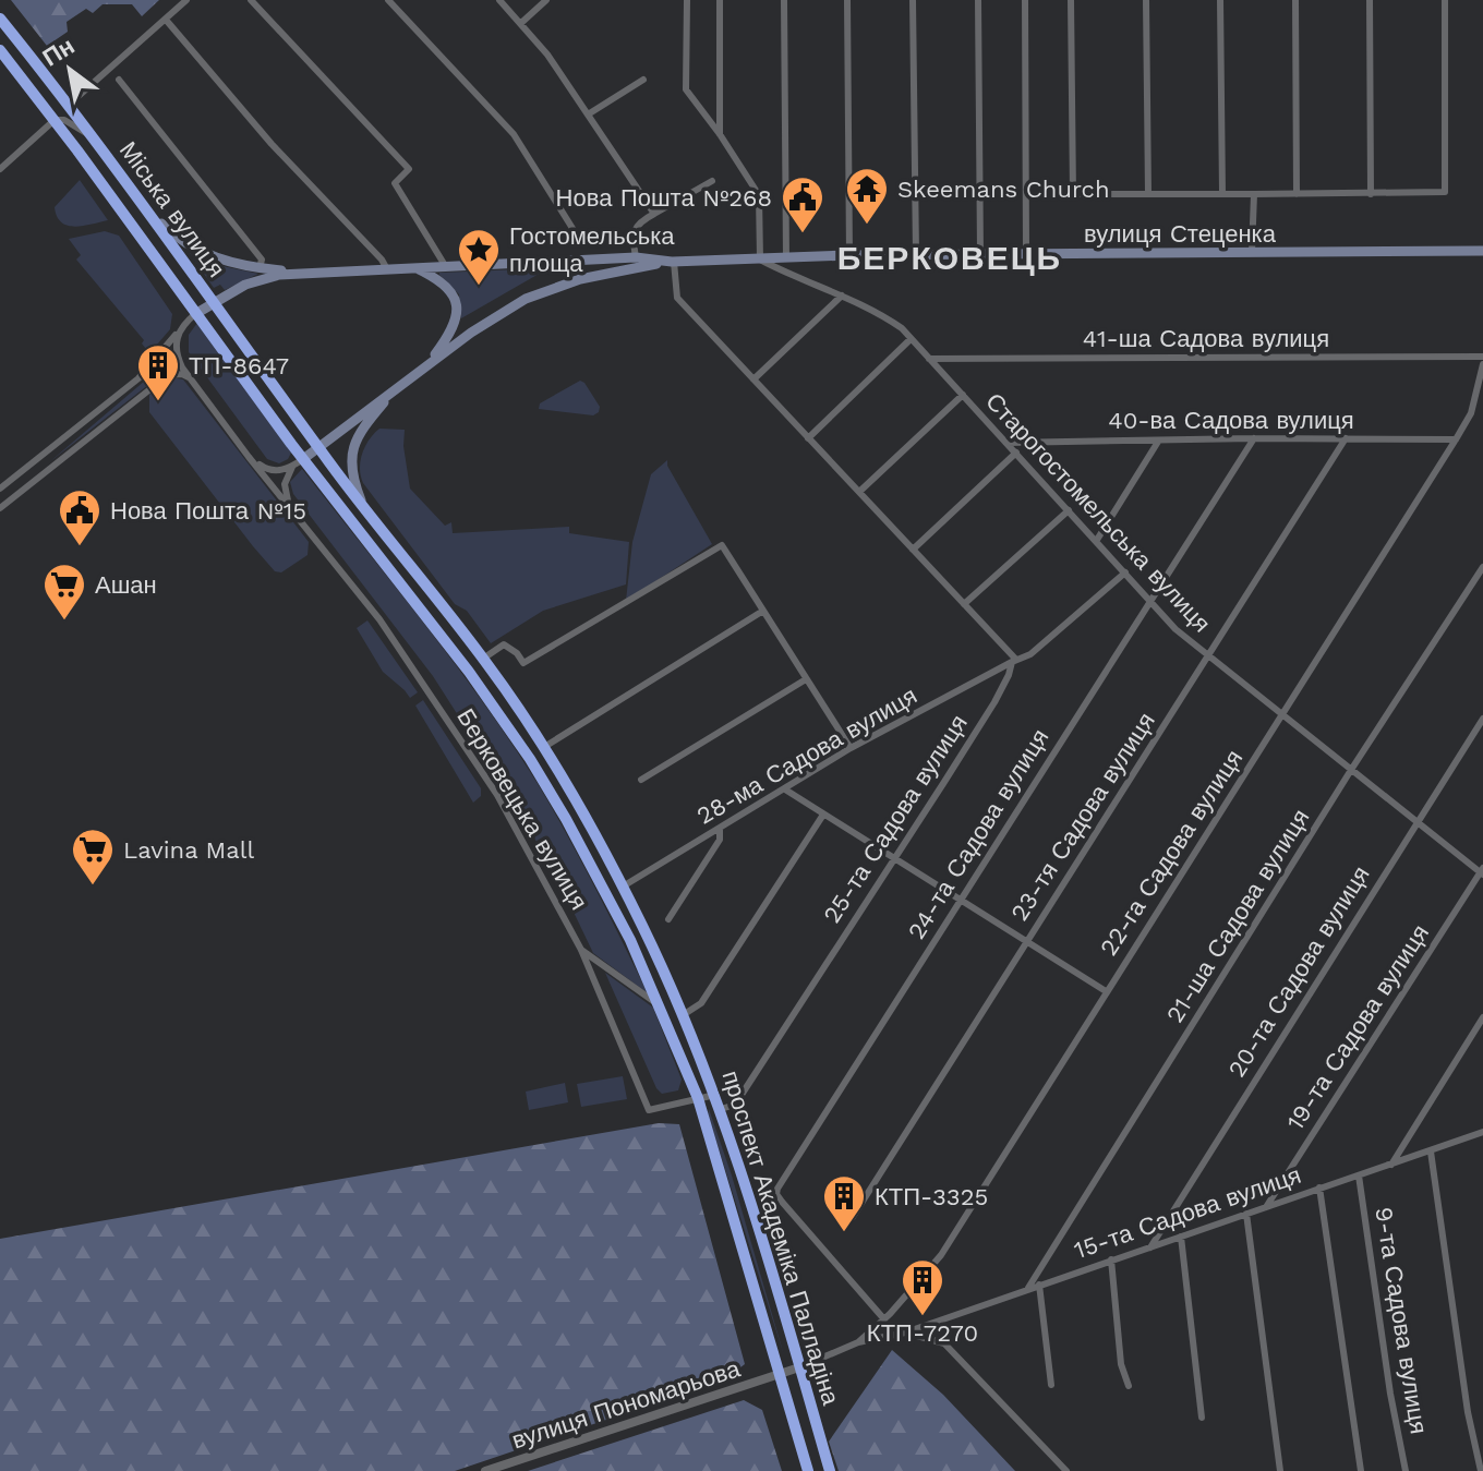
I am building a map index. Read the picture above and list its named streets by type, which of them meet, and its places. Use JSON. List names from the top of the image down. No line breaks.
{"streets":{"highway":["Міська вулиця","проспект Академіка Палладіна"],"main road":["вулиця Стеценка"],"street":["41-ша Садова вулиця","40-ва Садова вулиця","Старогостомельська вулиця","28-ма Садова вулиця","Берковецька вулиця","23-тя Садова вулиця","25-та Садова вулиця","24-та Садова вулиця","22-га Садова вулиця","21-ша Садова вулиця","20-та Садова вулиця","19-та Садова вулиця","15-та Садова вулиця","9-та Садова вулиця","вулиця Пономарьова"]},"crossings":[["вулиця Стеценка","Старогостомельська вулиця"],["41-ша Садова вулиця","Старогостомельська вулиця"],["40-ва Садова вулиця","Старогостомельська вулиця"],["40-ва Садова вулиця","23-тя Садова вулиця"],["40-ва Садова вулиця","24-та Садова вулиця"],["40-ва Садова вулиця","22-га Садова вулиця"],["Старогостомельська вулиця","23-тя Садова вулиця"],["Старогостомельська вулиця","24-та Садова вулиця"],["Старогостомельська вулиця","22-га Садова вулиця"],["Старогостомельська вулиця","21-ша Садова вулиця"],["Старогостомельська вулиця","20-та Садова вулиця"],["Старогостомельська вулиця","19-та Садова вулиця"],["28-ма Садова вулиця","25-та Садова вулиця"],["28-ма Садова вулиця","проспект Академіка Палладіна"],["Берковецька вулиця","проспект Академіка Палладіна"],["25-та Садова вулиця","проспект Академіка Палладіна"],["24-та Садова вулиця","22-га Садова вулиця"],["22-га Садова вулиця","15-та Садова вулиця"],["21-ша Садова вулиця","15-та Садова вулиця"],["20-та Садова вулиця","15-та Садова вулиця"],["19-та Садова вулиця","15-та Садова вулиця"],["15-та Садова вулиця","9-та Садова вулиця"],["проспект Академіка Палладіна","вулиця Пономарьова"]],"districts":["БЕРКОВЕЦЬ"],"places":{"temple":["Skeemans Church"],"public building":["Нова Пошта №268","Нова Пошта №15"],"place":["Гостомельська площа"],"building":["ТП-8647","КТП-3325","КТП-7270"],"supermarket":["Ашан","Lavina Mall"]},"north":"top left"}
